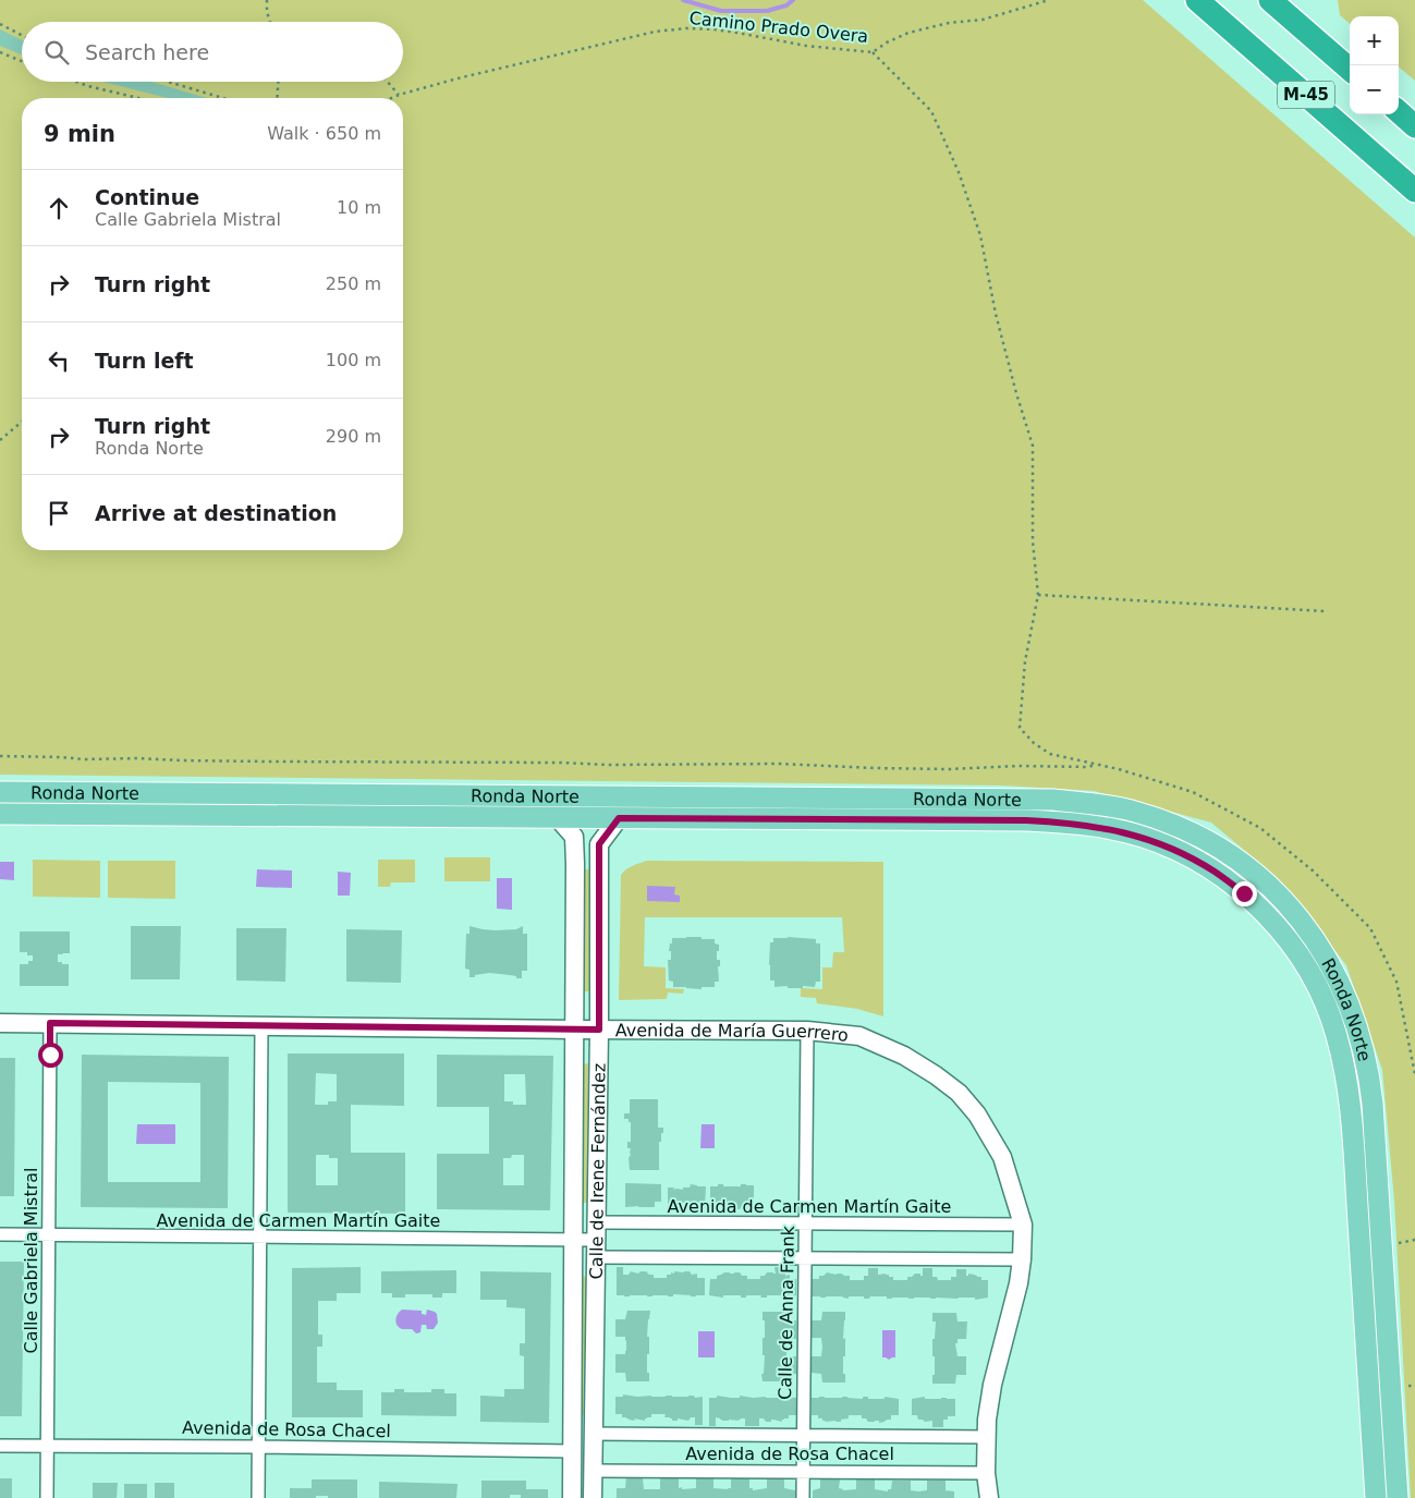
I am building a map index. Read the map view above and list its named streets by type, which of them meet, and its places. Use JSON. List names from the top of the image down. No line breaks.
{"streets":{"highway":["M-45"],"main road":["Ronda Norte"],"street":["Avenida de María Guerrero","Calle de Irene Fernández","Avenida de Carmen Martín Gaite","Calle Gabriela Mistral","Calle de Anna Frank","Avenida de Rosa Chacel"],"path":["Camino Prado Overa"]},"crossings":[["Ronda Norte","Calle de Irene Fernández"],["Avenida de María Guerrero","Calle de Irene Fernández"],["Avenida de María Guerrero","Avenida de Carmen Martín Gaite"],["Avenida de María Guerrero","Calle Gabriela Mistral"],["Avenida de María Guerrero","Calle de Anna Frank"],["Avenida de María Guerrero","Avenida de Rosa Chacel"],["Calle de Irene Fernández","Avenida de Carmen Martín Gaite"],["Calle de Irene Fernández","Avenida de Rosa Chacel"],["Avenida de Carmen Martín Gaite","Calle Gabriela Mistral"],["Avenida de Carmen Martín Gaite","Calle de Anna Frank"],["Calle Gabriela Mistral","Avenida de Rosa Chacel"],["Calle de Anna Frank","Avenida de Rosa Chacel"]],"page":{"map_buttons":["+","−"],"search":"Search here","heading":["9 min","Walk · 650 m"],"list":[["Continue","Calle Gabriela Mistral","10 m"],["Turn right","250 m"],["Turn left","100 m"],["Turn right","Ronda Norte","290 m"],"Arrive at destination"]}}
